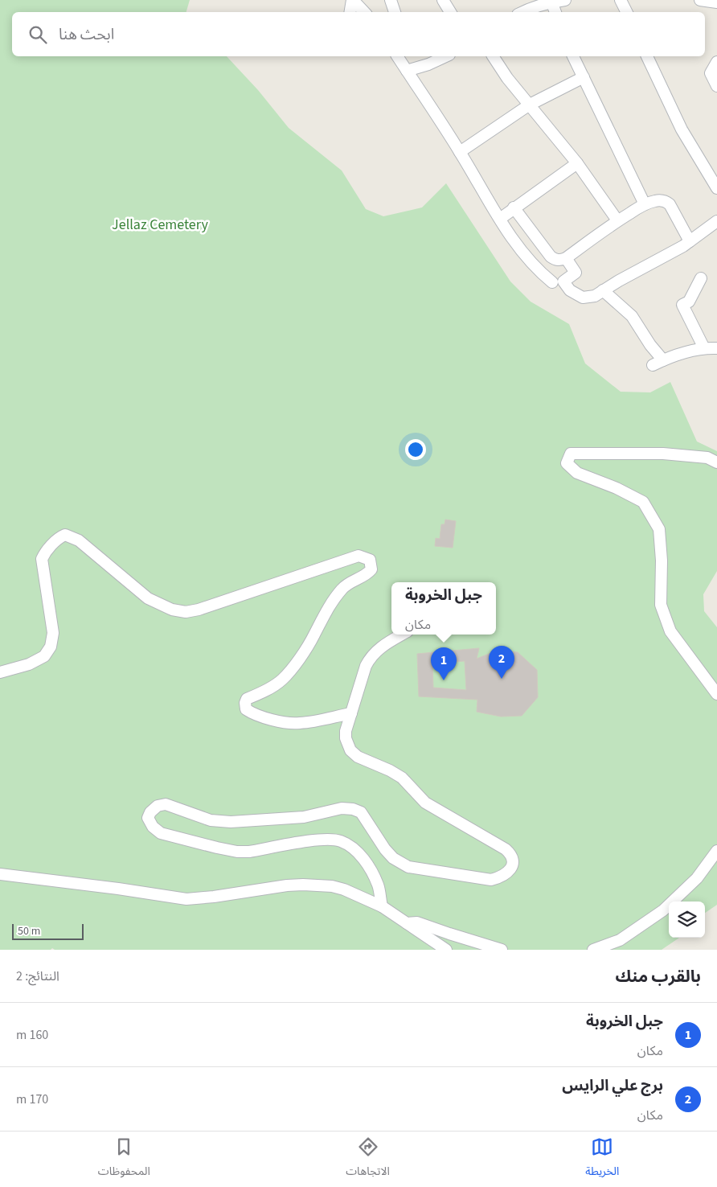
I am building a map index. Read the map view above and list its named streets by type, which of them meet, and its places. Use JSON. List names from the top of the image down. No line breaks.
{"parks":["Jellaz Cemetery"],"scale_bar":"50 m","page":{"search":"ابحث هنا","popup":["جبل الخروبة","مكان"],"pins":["2","1"],"scale":"50 m","heading":["بالقرب منك","النتائج: 2"],"list":[{"mark":"1","name":"جبل الخروبة","note":"مكان","value":"160 m"},{"mark":"2","name":"برج علي الرايس","note":"مكان","value":"170 m"}],"nav":["الخريطة","الاتجاهات","المحفوظات"]}}
